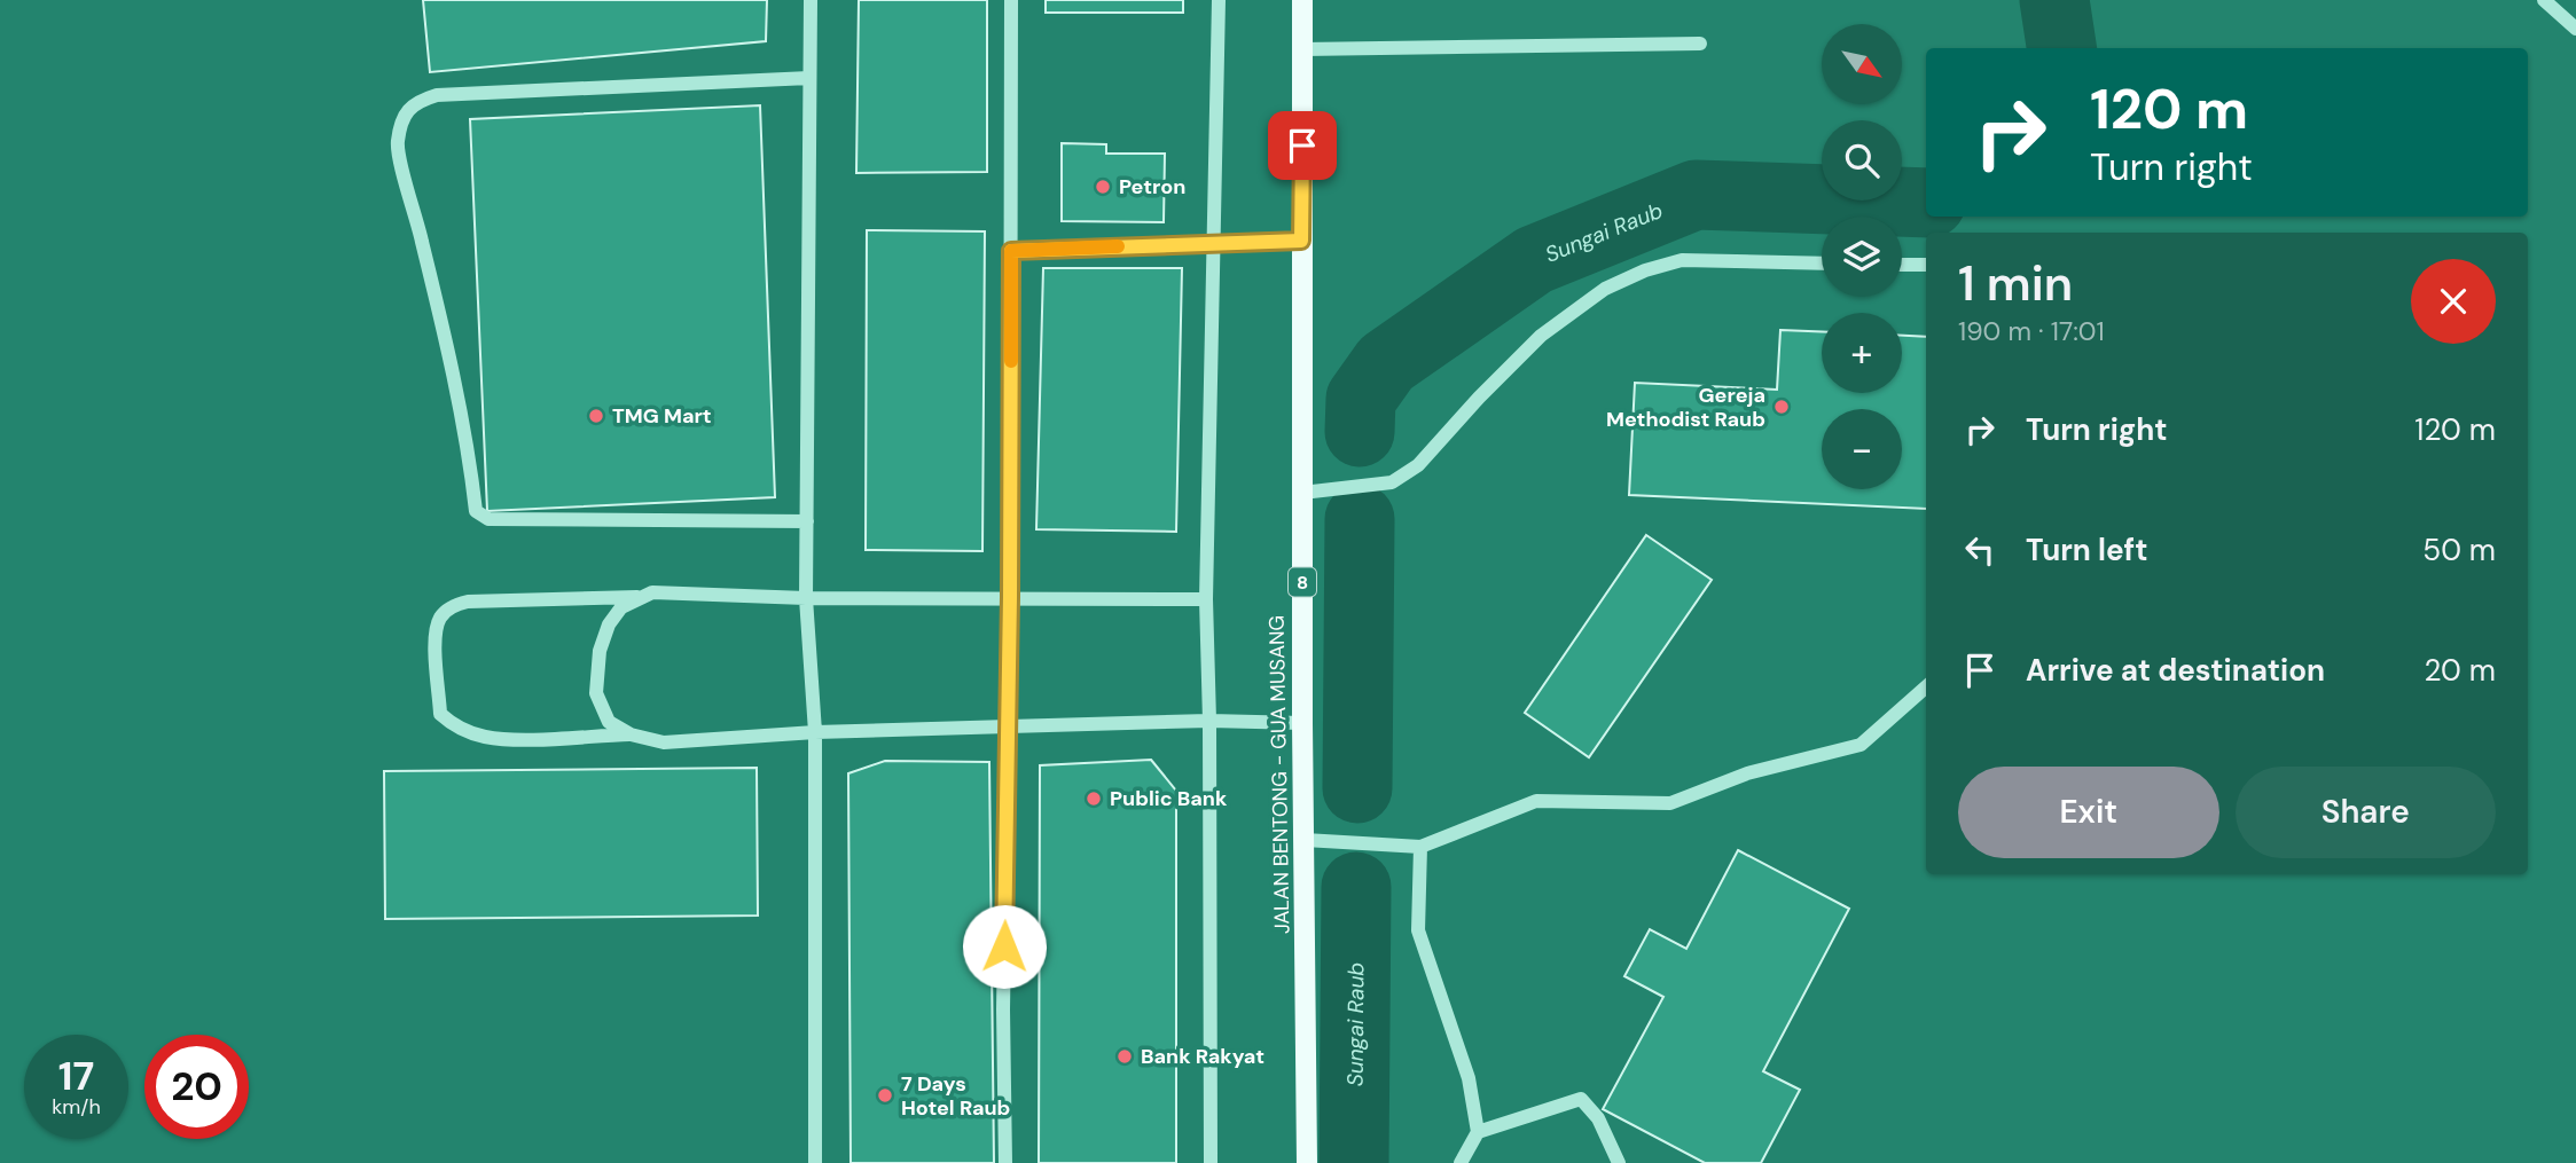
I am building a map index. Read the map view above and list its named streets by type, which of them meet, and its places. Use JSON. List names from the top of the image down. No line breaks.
{"streets":{"main road":["8","JALAN BENTONG - GUA MUSANG"]},"water":["Sungai Raub"],"places":["Petron","Gereja Methodist Raub","TMG Mart","Public Bank","Bank Rakyat","7 Days Hotel Raub"],"north":"bottom right","page":{"map_buttons":["+","−"],"turn":["120 m","Turn right"],"heading":["1 min","190 m · 17:01"],"list":[{"name":"Turn right","value":"120 m"},{"name":"Turn left","value":"50 m"},{"name":"Arrive at destination","value":"20 m"}],"buttons":["Exit","Share"],"speed":"17 km/h","limit":"20"}}
